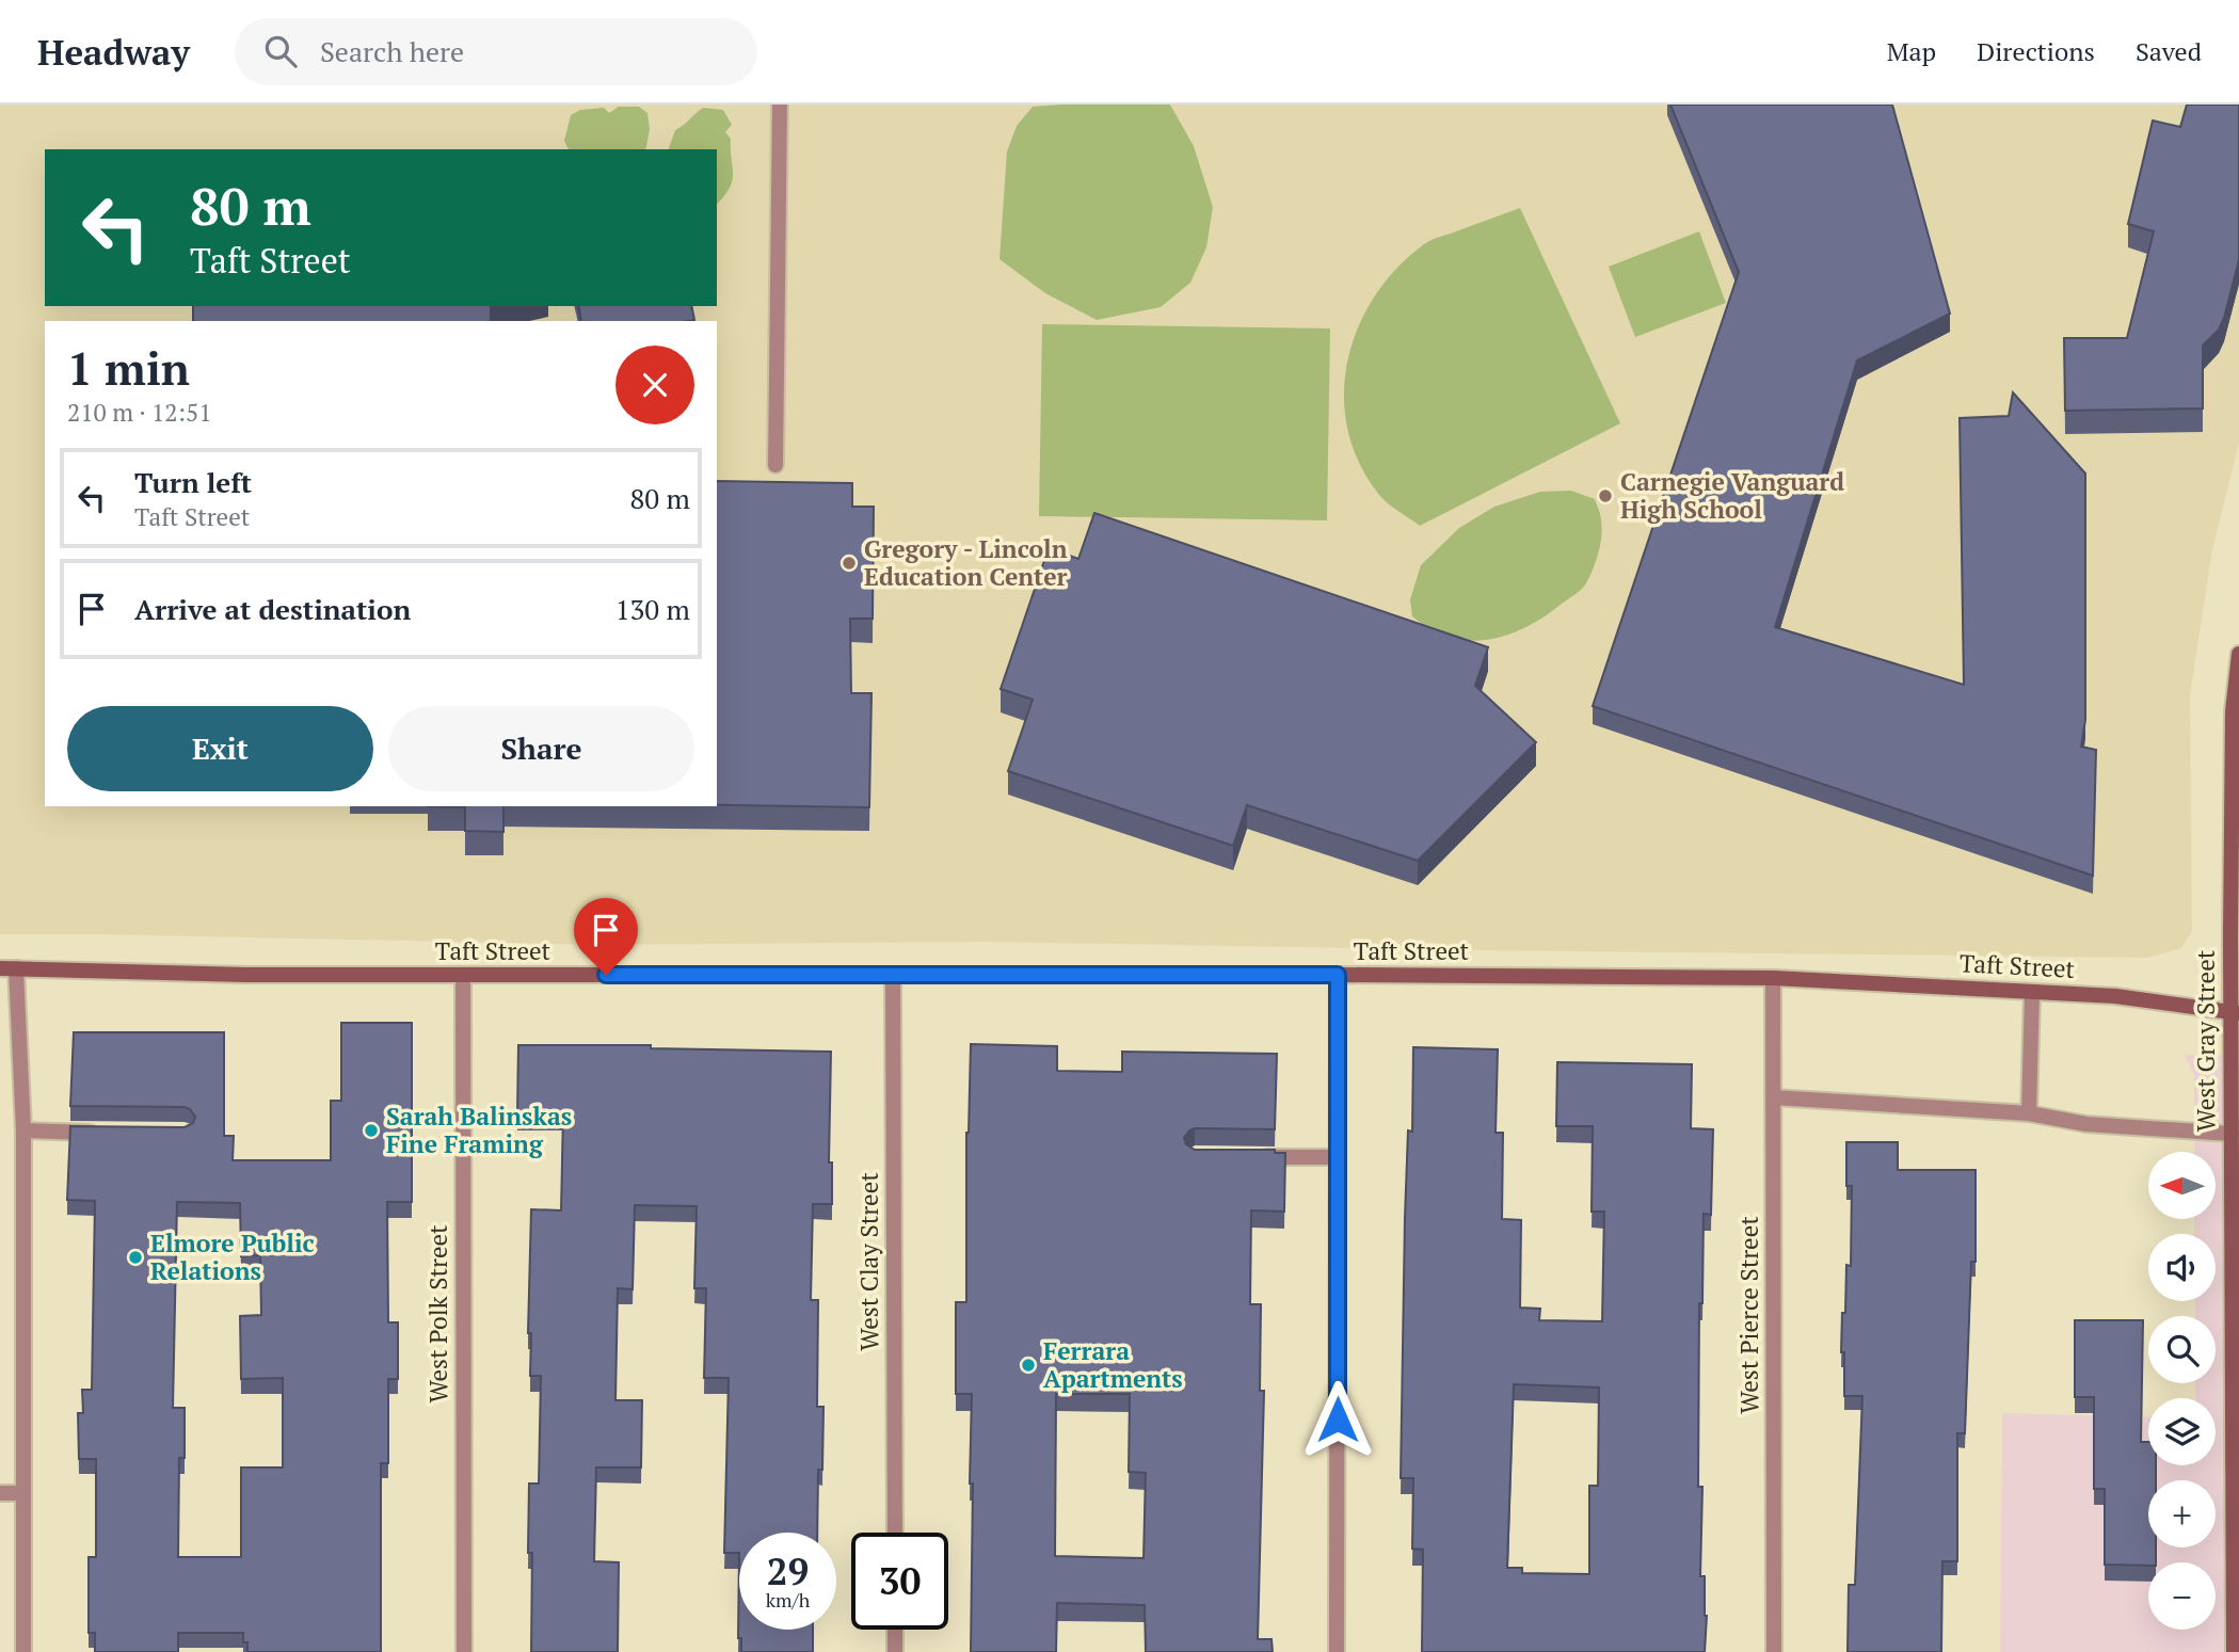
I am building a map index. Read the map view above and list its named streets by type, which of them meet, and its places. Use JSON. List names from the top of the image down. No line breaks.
{"streets":{"street":["Taft Street","West Gray Street","West Clay Street","West Polk Street","West Pierce Street"]},"crossings":[["Taft Street","West Gray Street"],["Taft Street","West Clay Street"],["Taft Street","West Polk Street"],["Taft Street","West Pierce Street"]],"places":["Carnegie Vanguard High School","Gregory - Lincoln Education Center","Sarah Balinskas Fine Framing","Elmore Public Relations","Ferrara Apartments"],"north":"left","page":{"header":"Headway","search":"Search here","nav":["Map","Directions","Saved"],"turn":["80 m","Taft Street"],"heading":["1 min","210 m · 12:51"],"list":[{"name":"Turn left","note":"Taft Street","value":"80 m"},{"name":"Arrive at destination","value":"130 m"}],"buttons":["Exit","Share"],"map_buttons":["+","−"],"speed":"29 km/h","limit":"30"}}
